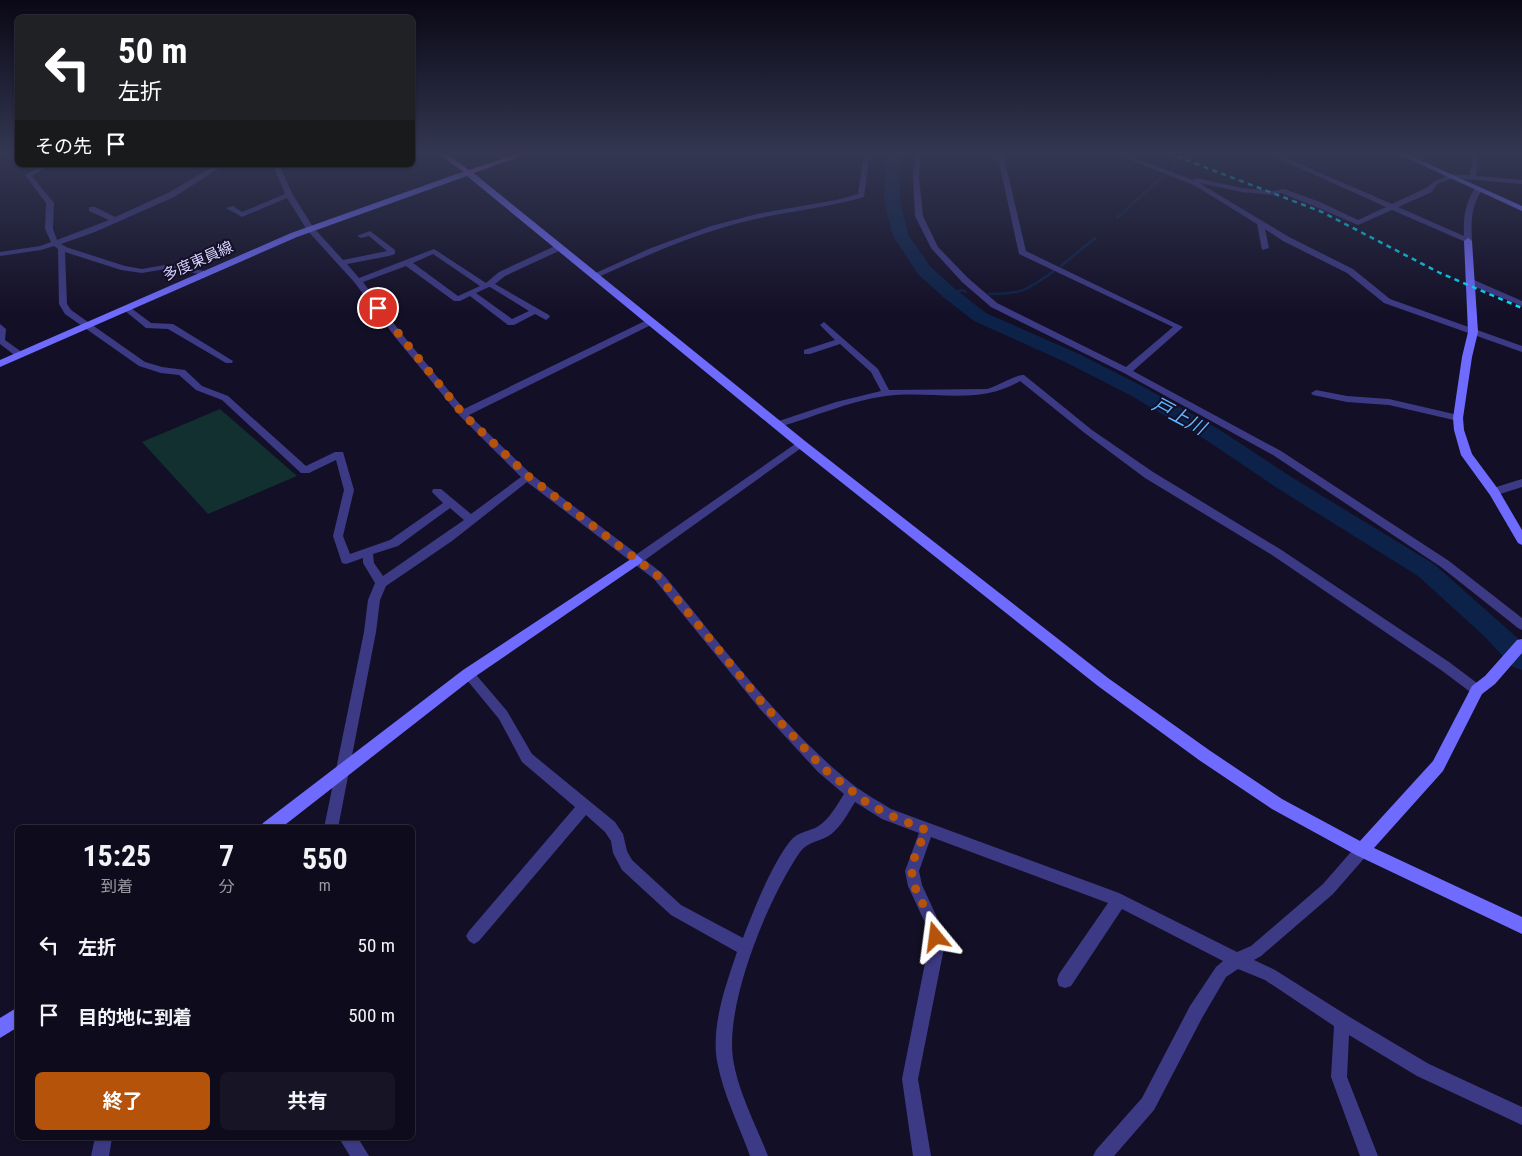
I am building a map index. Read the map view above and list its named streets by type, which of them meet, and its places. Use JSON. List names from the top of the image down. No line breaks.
{"streets":{"street":["多度東員線"]},"water":["戸上川"],"page":{"turn":["50 m","左折"],"then":"その先","eta":["15:25","到着","7","分","550","m"],"list":[{"name":"左折","value":"50 m"},{"name":"目的地に到着","value":"500 m"}],"buttons":["終了","共有"]}}
